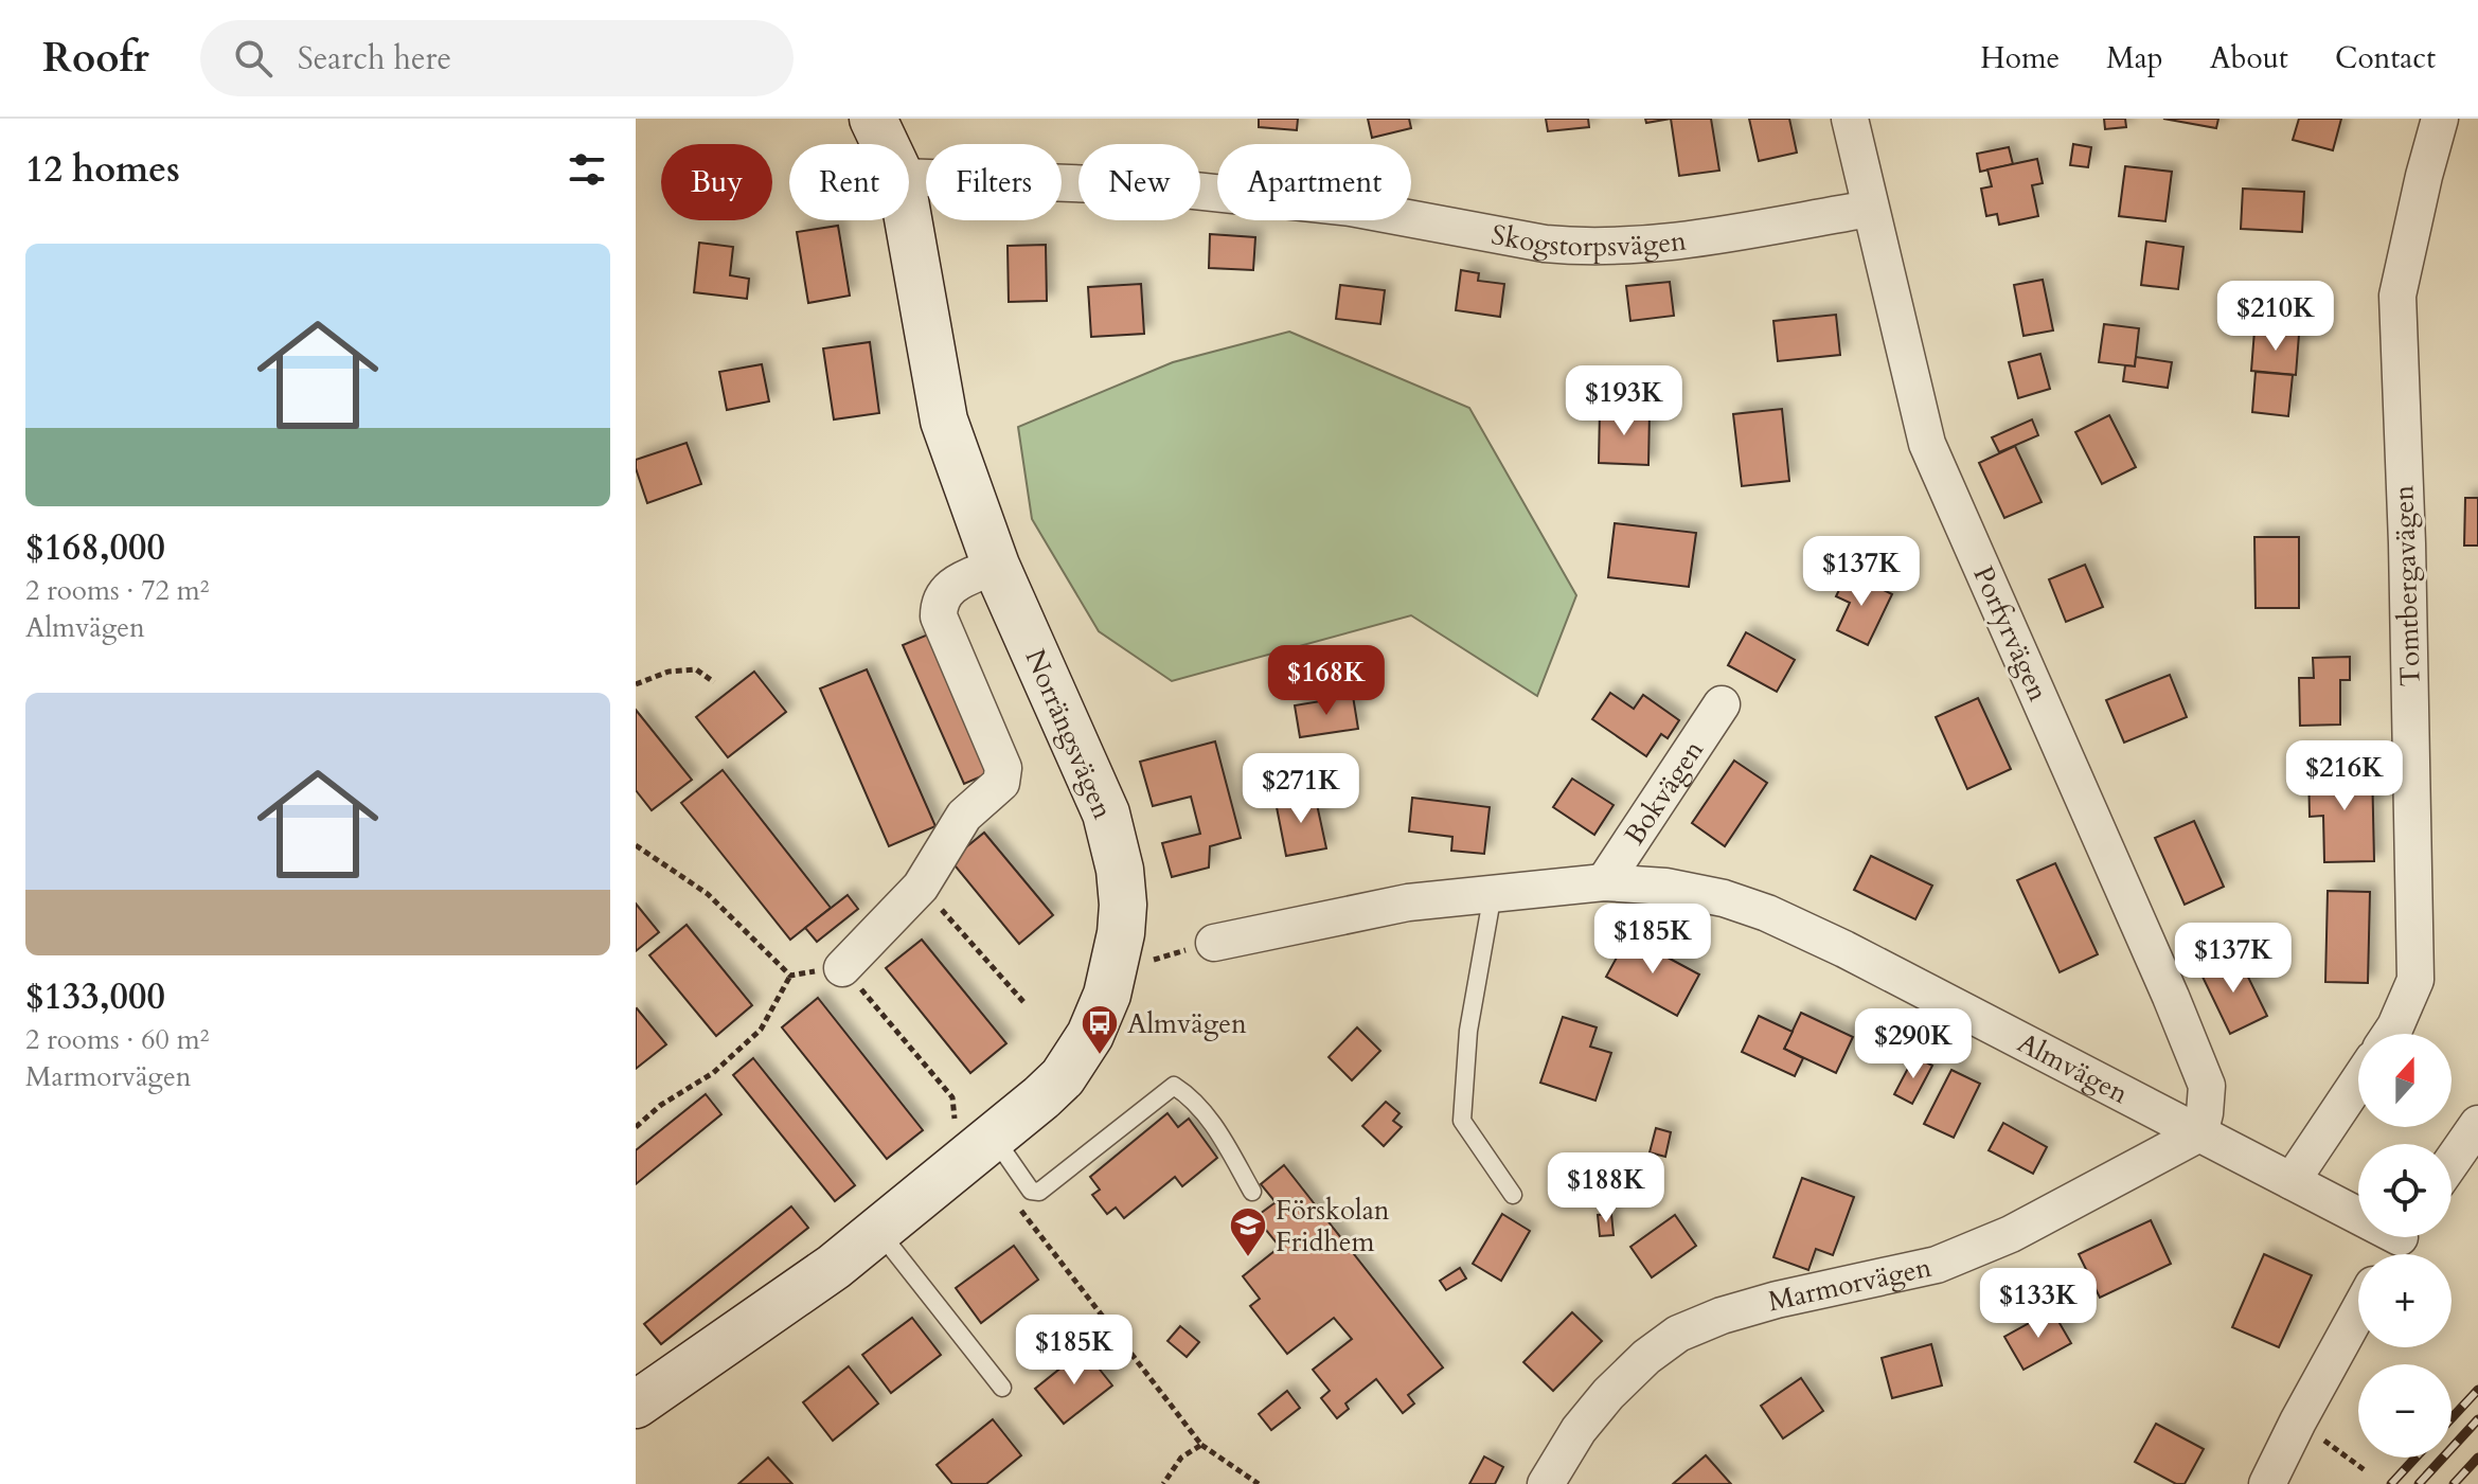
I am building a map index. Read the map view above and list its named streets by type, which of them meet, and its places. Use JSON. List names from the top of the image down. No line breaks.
{"streets":{"street":["Skogstorpsvägen","Tomtbergavägen","Porfyrvägen","Norrängsvägen","Bokvägen","Almvägen","Marmorvägen"]},"crossings":[["Skogstorpsvägen","Porfyrvägen"],["Porfyrvägen","Almvägen"],["Porfyrvägen","Marmorvägen"],["Bokvägen","Almvägen"],["Almvägen","Marmorvägen"]],"places":{"bus stop":["Almvägen"],"school or university":["Förskolan Fridhem"]},"north":"top","page":{"header":"Roofr","search":"Search here","nav":["Home","Map","About","Contact"],"heading":"12 homes","chip":["Buy","Rent","Filters","New","Apartment"],"list":[{"name":"$168,000","note":"2 rooms · 72 m² · Almvägen"},{"name":"$133,000","note":"2 rooms · 60 m² · Marmorvägen"}],"price":["$210K","$193K","$137K","$168K","$216K","$271K","$185K","$137K","$290K","$188K","$133K","$185K"],"map_buttons":["+","−"]}}
